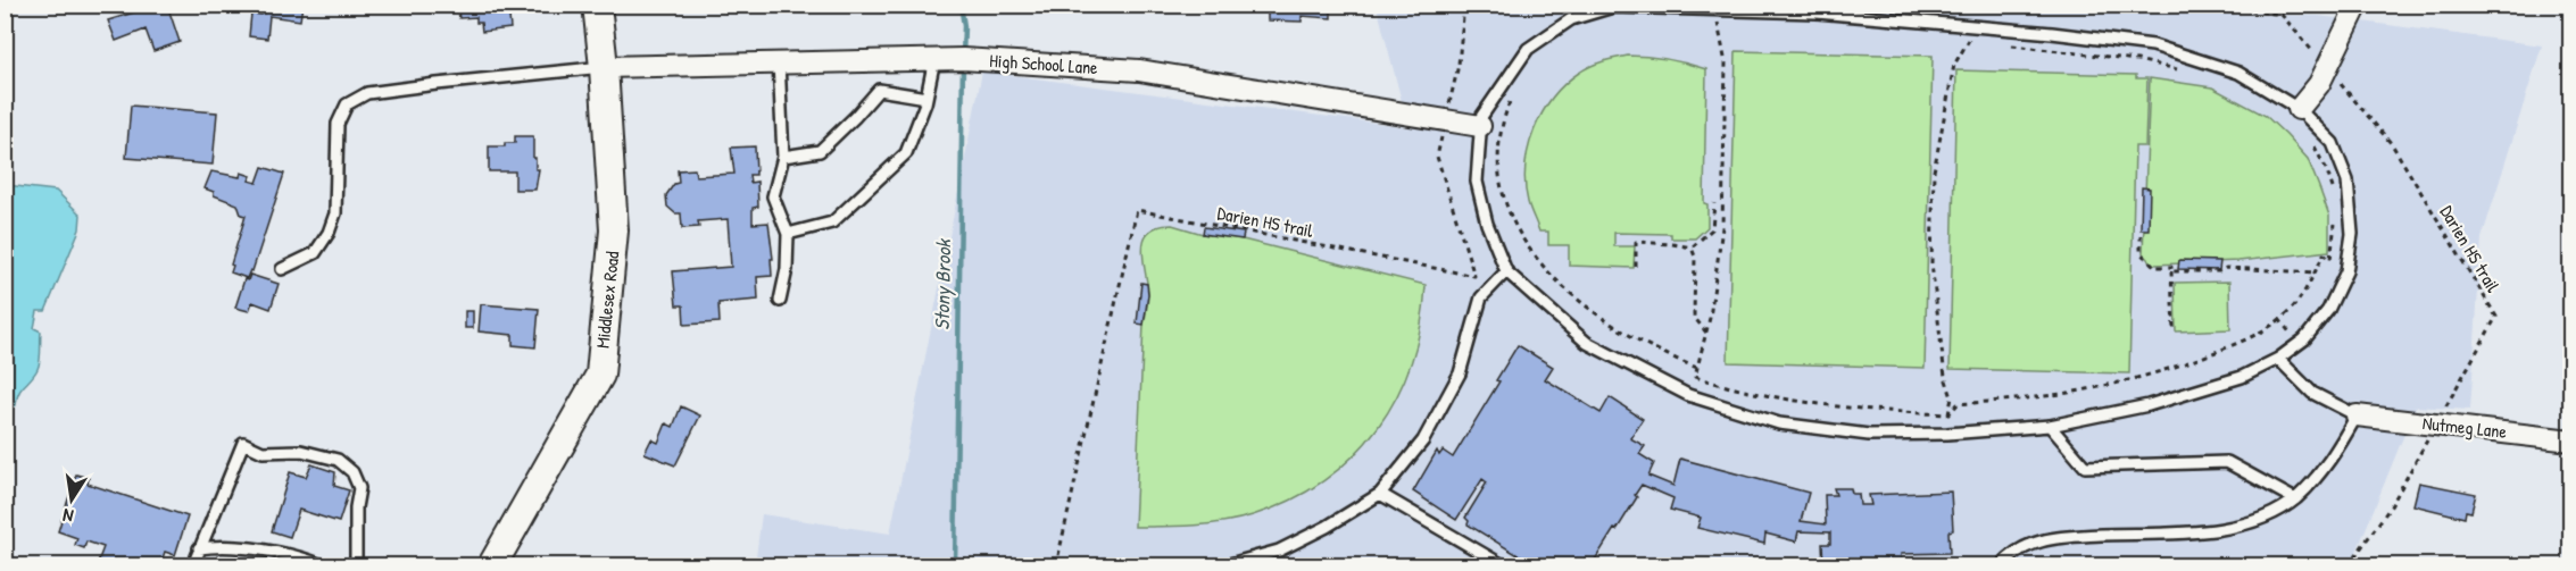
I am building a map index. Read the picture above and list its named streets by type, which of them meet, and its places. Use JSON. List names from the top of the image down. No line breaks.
{"streets":{"main road":["Middlesex Road"],"street":["High School Lane","Nutmeg Lane"],"path":["Darien HS trail"]},"crossings":[["High School Lane","Darien HS trail"],["High School Lane","Middlesex Road"],["Darien HS trail","Nutmeg Lane"]],"water":["Stony Brook"],"north":"bottom"}
